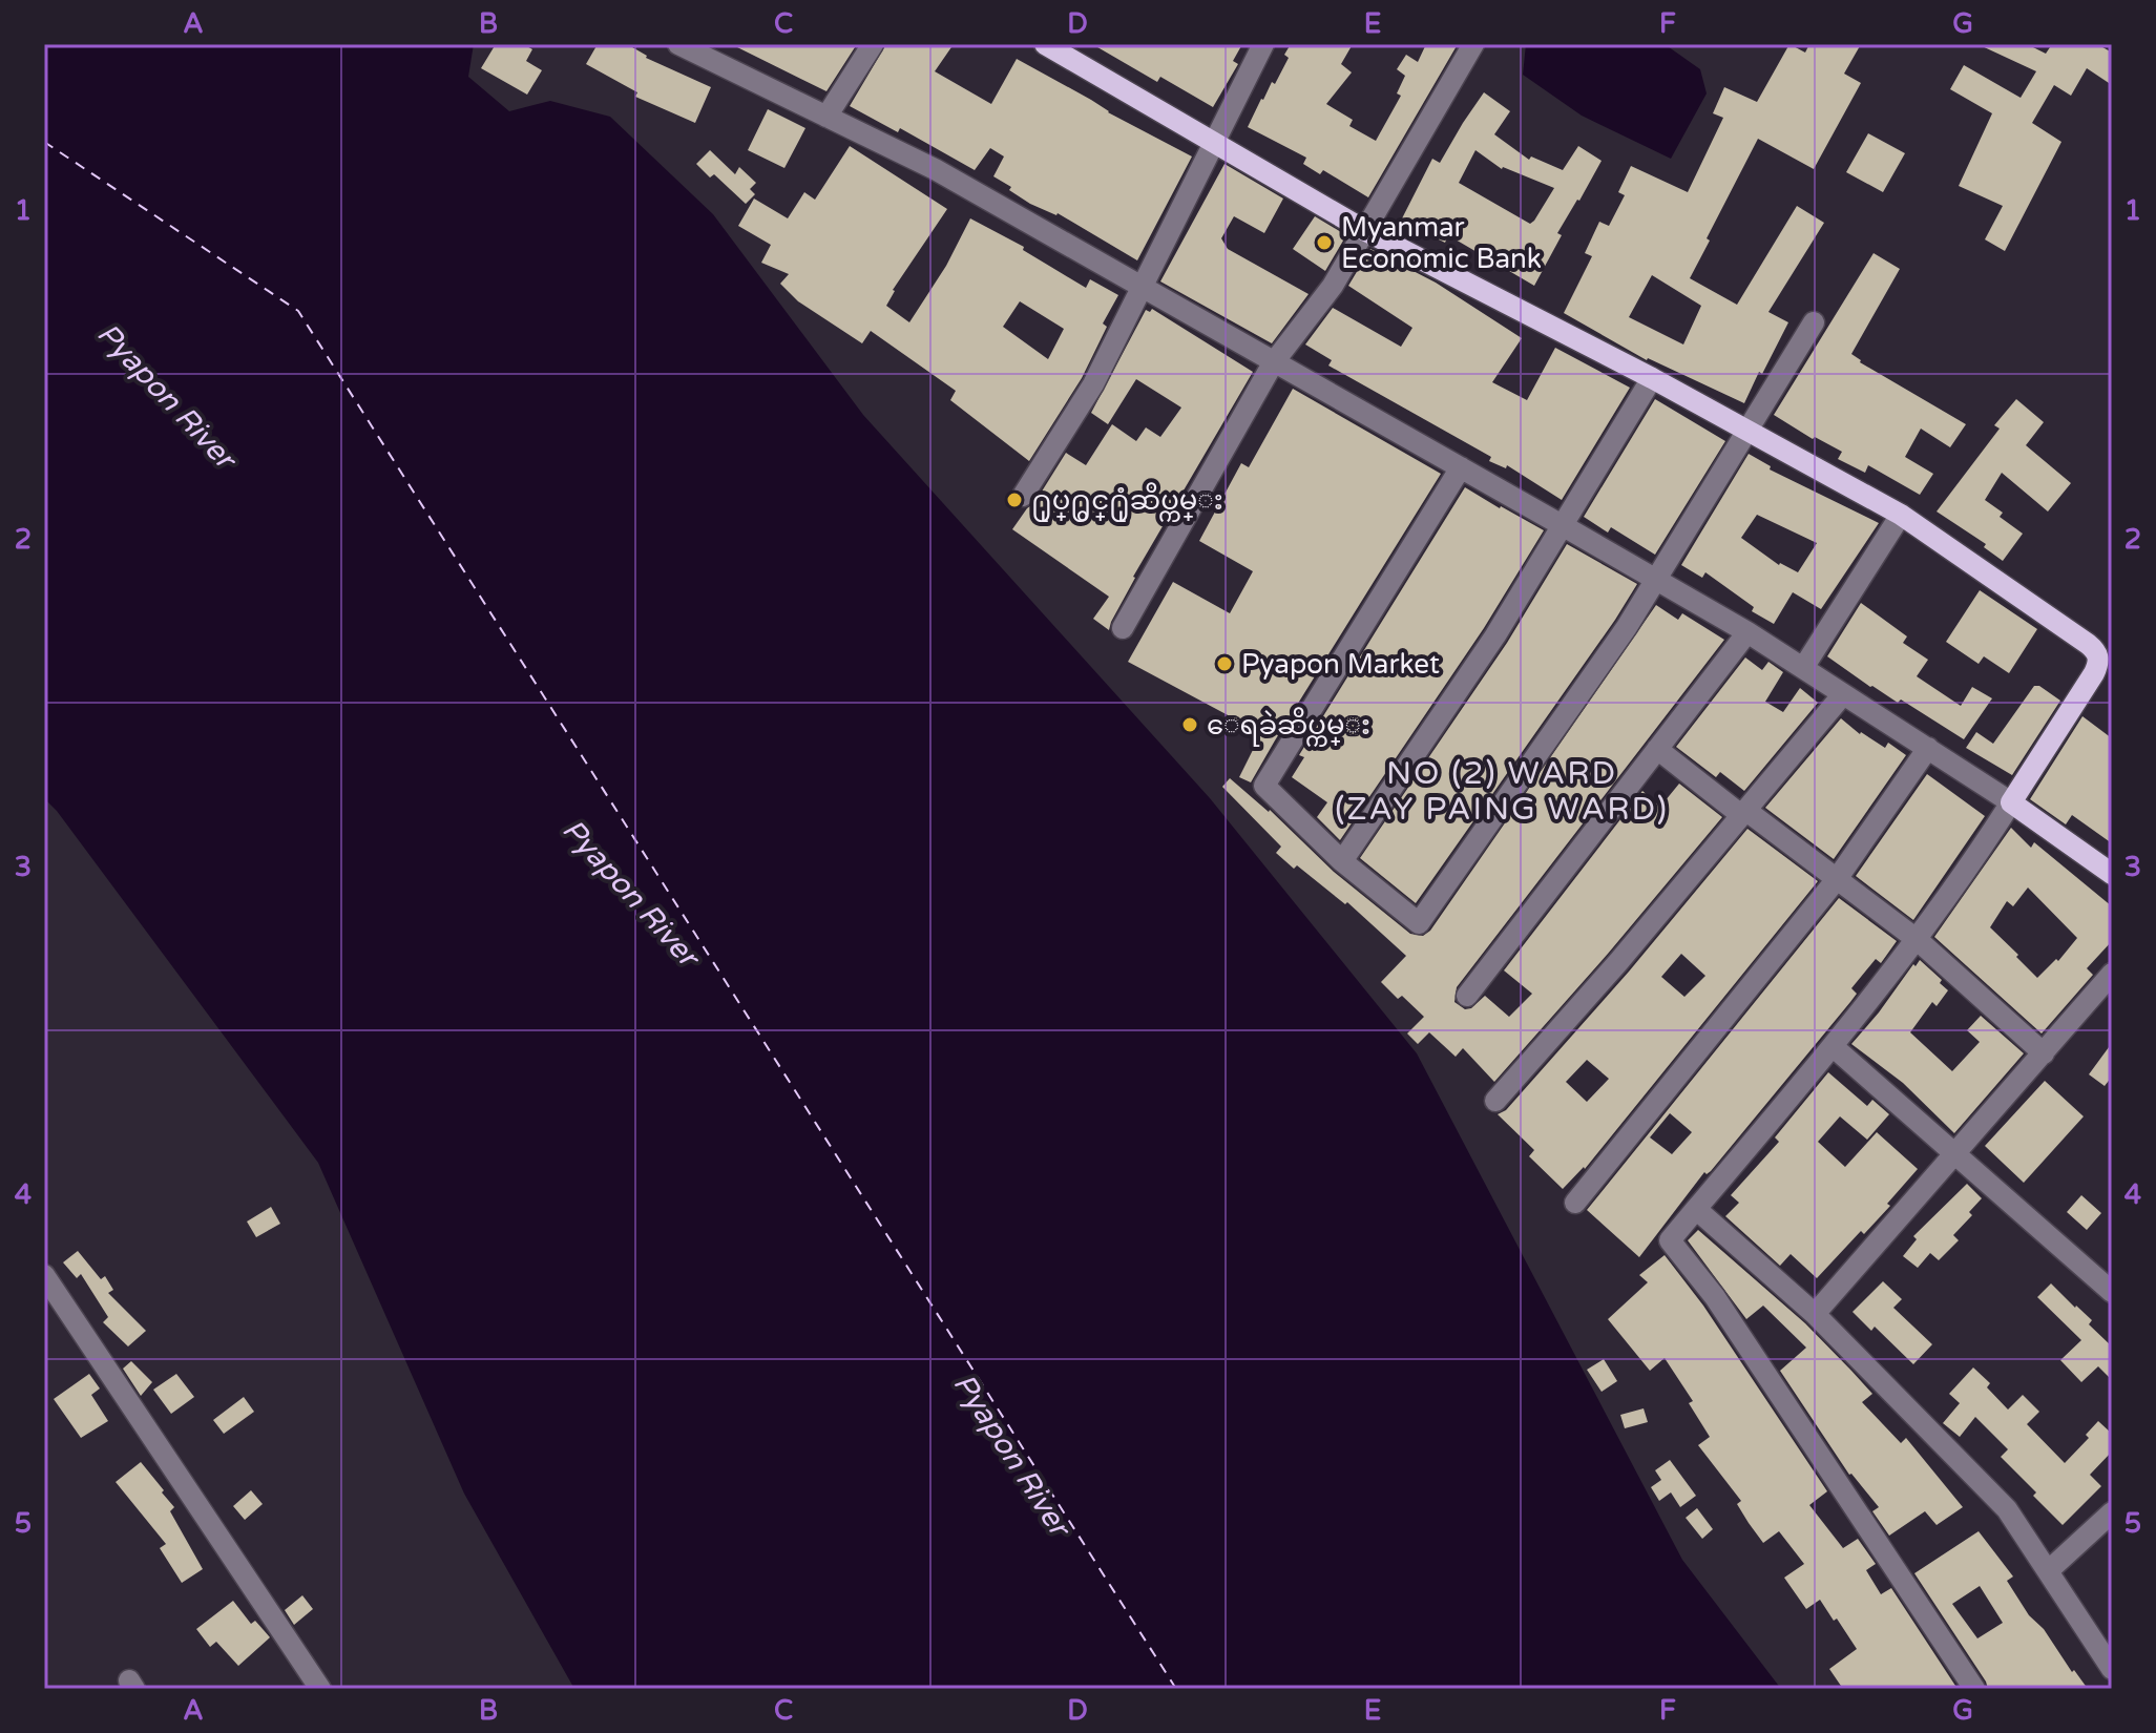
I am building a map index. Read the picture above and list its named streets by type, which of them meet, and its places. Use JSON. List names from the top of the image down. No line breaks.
{"districts":["NO (2) WARD (ZAY PAING WARD)"],"water":["Pyapon River"],"places":["Myanmar Economic Bank","႐ုပ္႐ွင္႐ုံဆိပ္ကမ္း","Pyapon Market","ေရခဲဆိပ္ကမ္း"],"grid":{"columns":["A","B","C","D","E","F","G"],"rows":["1","2","3","4","5"]}}
